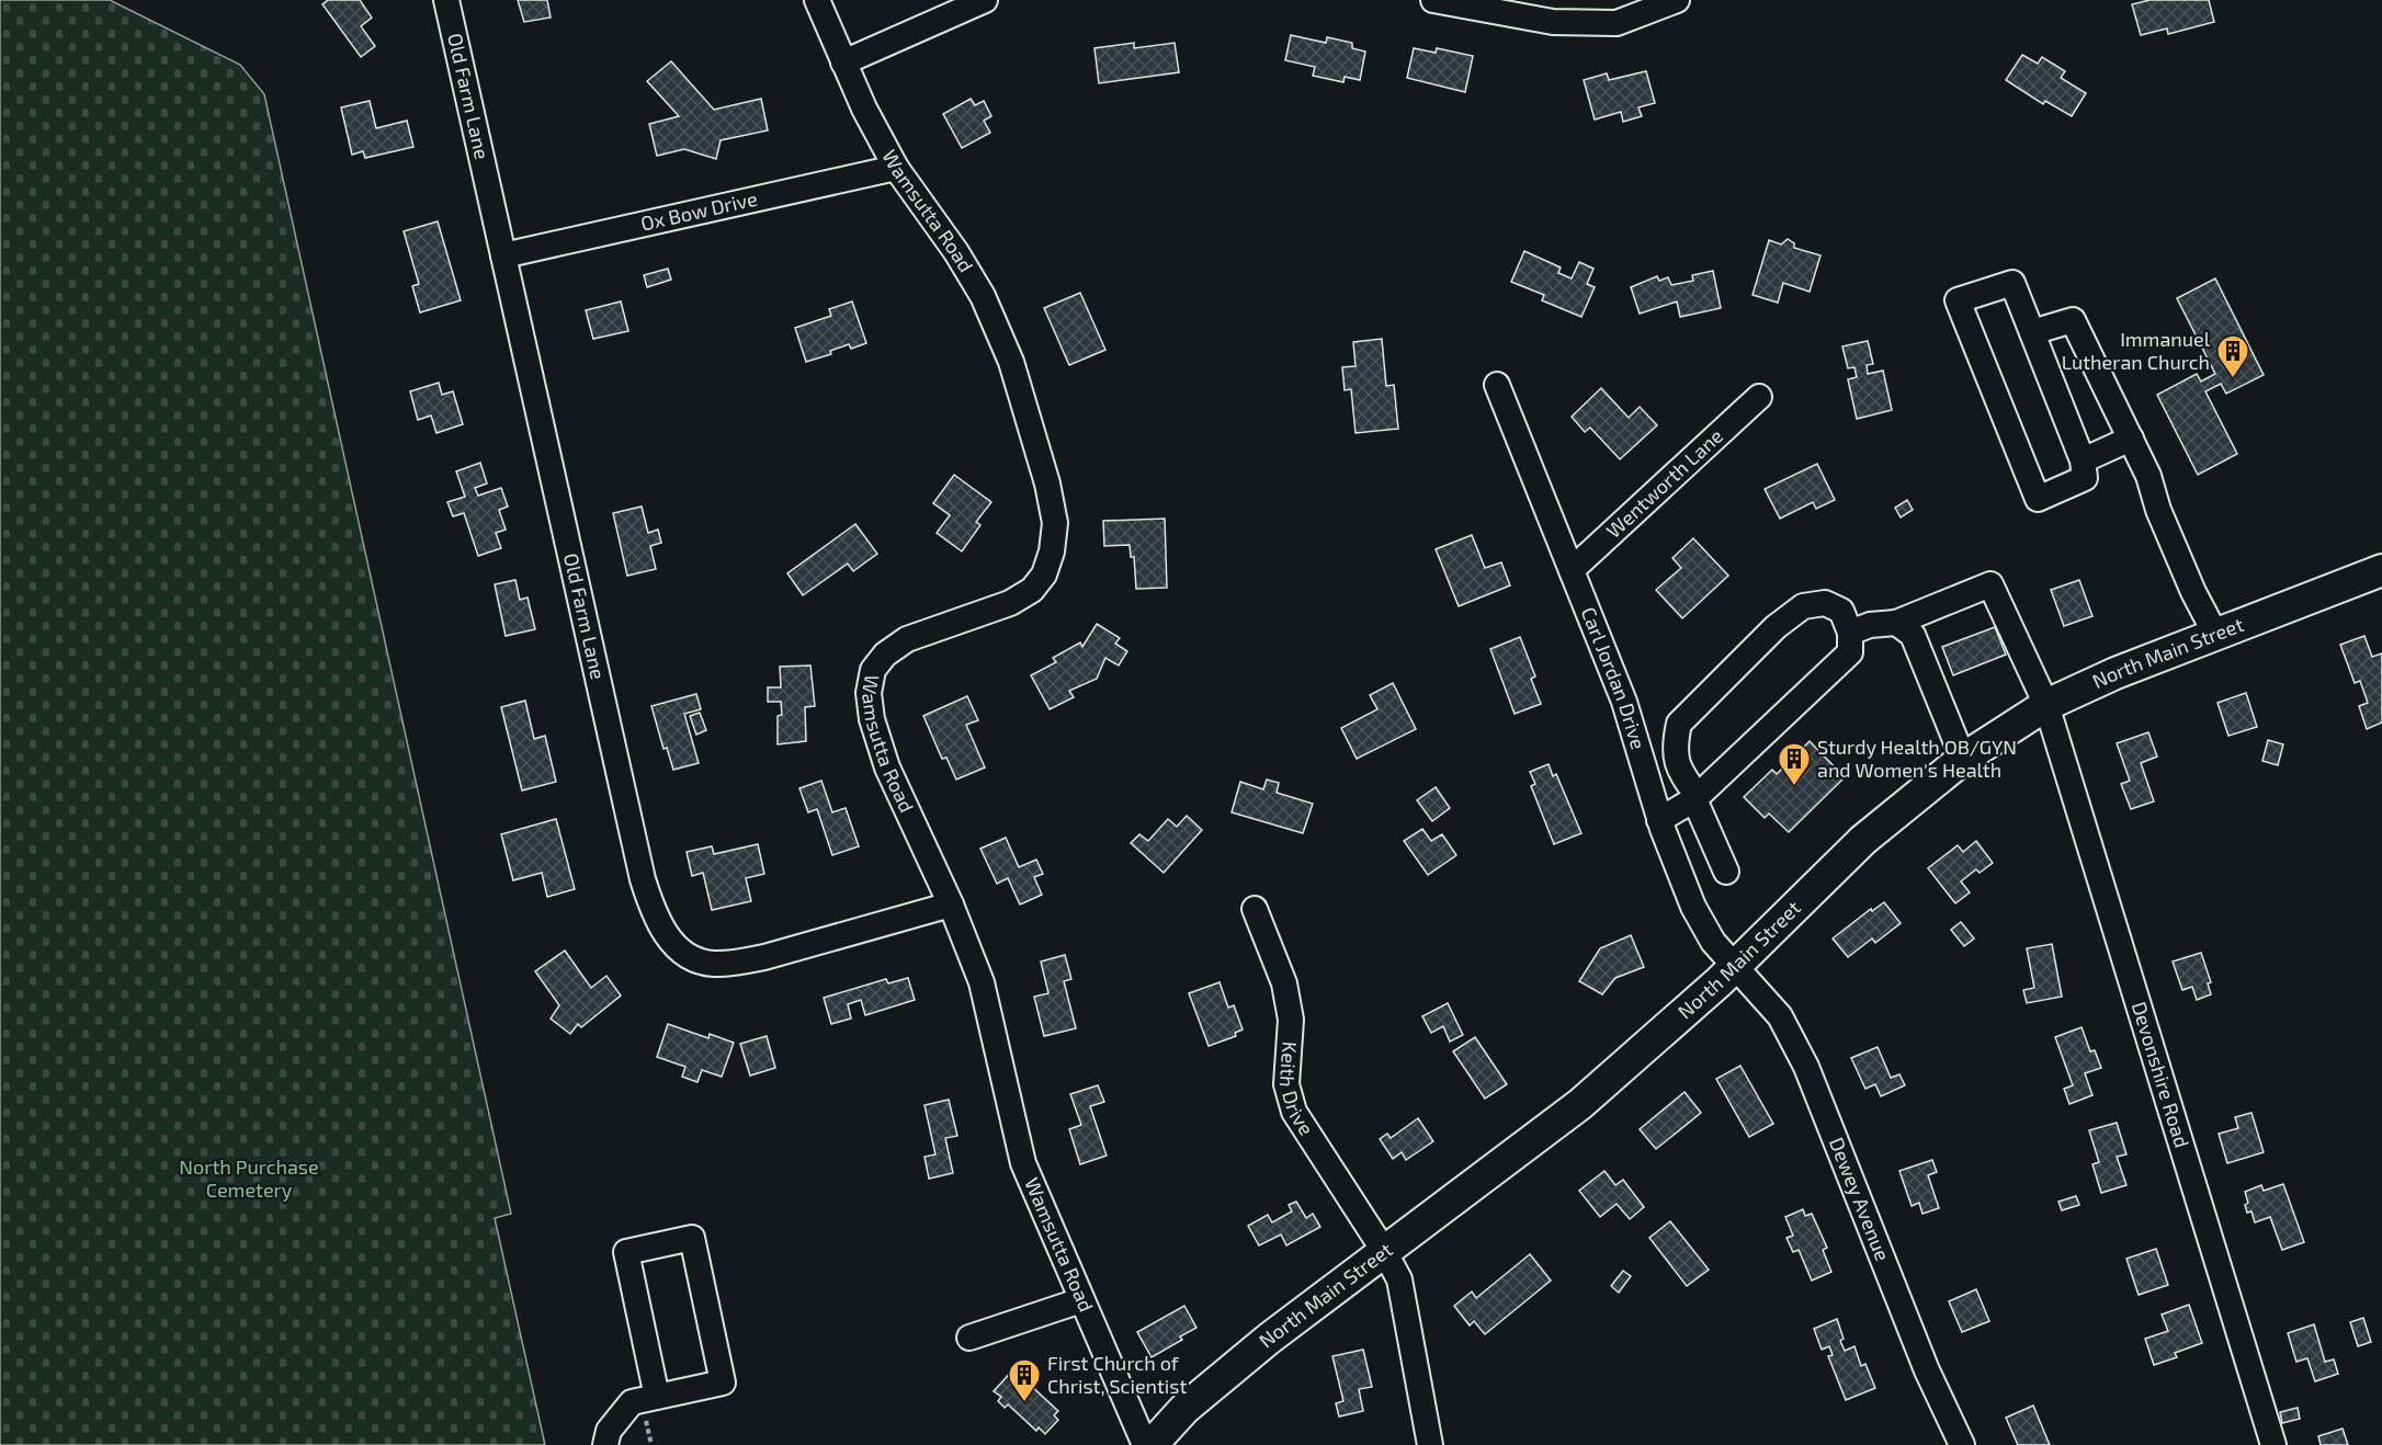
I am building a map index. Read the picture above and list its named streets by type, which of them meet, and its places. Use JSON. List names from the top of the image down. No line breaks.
{"streets":{"main road":["North Main Street"],"street":["Old Farm Lane","Wamsutta Road","Ox Bow Drive","Wentworth Lane","Carl Jordan Drive","Devonshire Road","Keith Drive","Dewey Avenue"]},"crossings":[["Old Farm Lane","Wamsutta Road"],["Old Farm Lane","Ox Bow Drive"],["Wamsutta Road","Ox Bow Drive"],["Wentworth Lane","Carl Jordan Drive"],["North Main Street","Carl Jordan Drive"],["North Main Street","Devonshire Road"],["North Main Street","Keith Drive"],["North Main Street","Dewey Avenue"],["Carl Jordan Drive","Dewey Avenue"]],"parks":["North Purchase Cemetery"],"places":{"building":["Immanuel Lutheran Church","Sturdy Health OB/GYN and Women's Health","First Church of Christ, Scientist"]}}
